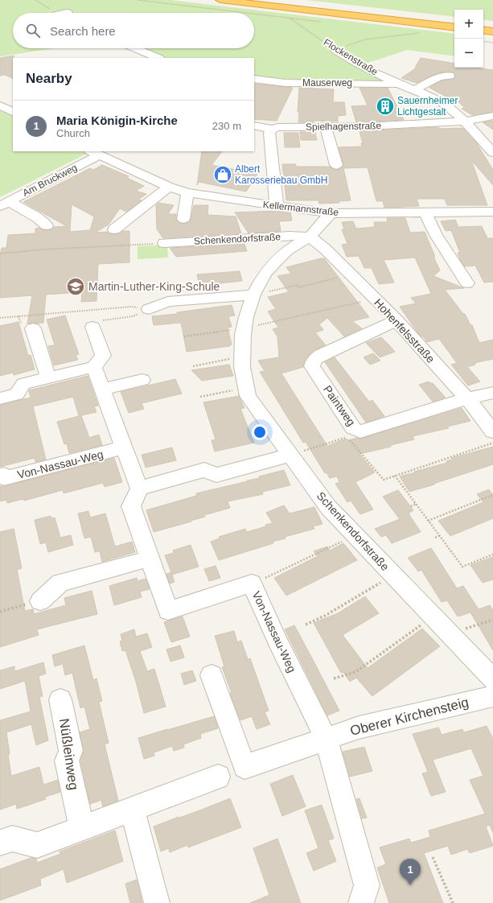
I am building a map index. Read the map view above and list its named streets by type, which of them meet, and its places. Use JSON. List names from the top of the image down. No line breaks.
{"streets":{"street":["Flockenstraße","Mauserweg","Spielhagenstraße","Am Bruckweg","Kellermannstraße","Schenkendorfstraße","Hohenfelsstraße","Paintweg","Von-Nassau-Weg","Oberer Kirchensteig","Nüßleinweg"]},"crossings":[["Flockenstraße","Mauserweg"],["Flockenstraße","Spielhagenstraße"],["Am Bruckweg","Kellermannstraße"],["Kellermannstraße","Schenkendorfstraße"],["Schenkendorfstraße","Hohenfelsstraße"],["Hohenfelsstraße","Paintweg"],["Von-Nassau-Weg","Oberer Kirchensteig"]],"places":{"building":["Sauernheimer Lichtgestalt"],"shop":["Albert Karosseriebau GmbH"],"school or university":["Martin-Luther-King-Schule"]},"page":{"map_buttons":["+","−"],"search":"Search here","heading":"Nearby","list":[{"mark":"1","name":"Maria Königin-Kirche","note":"Church","value":"230 m"}],"pins":"1"}}
